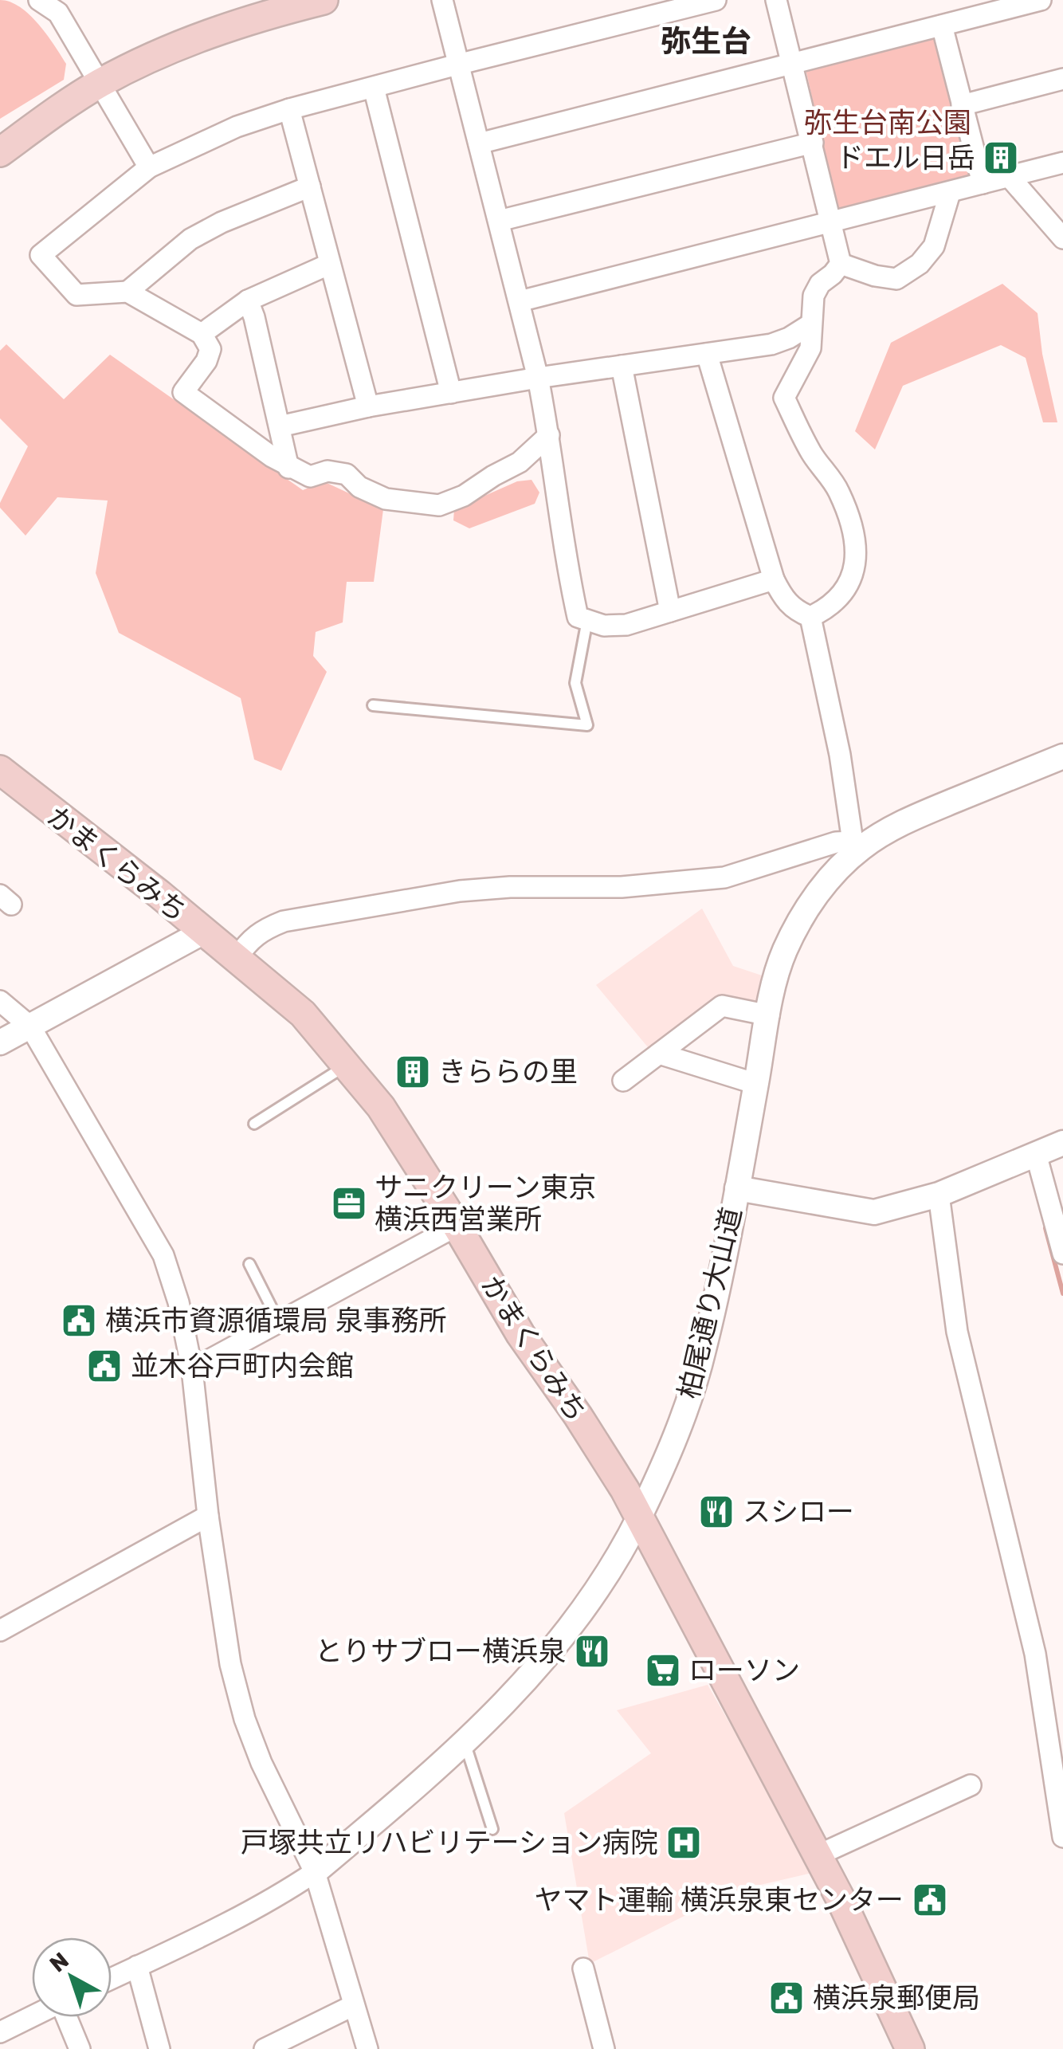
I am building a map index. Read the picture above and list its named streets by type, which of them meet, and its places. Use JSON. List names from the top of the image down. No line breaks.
{"streets":{"main road":["かまくらみち"],"street":["柏尾通り大山道"]},"crossings":[["かまくらみち","柏尾通り大山道"]],"districts":["弥生台"],"parks":["弥生台南公園"],"places":{"building":["ドエル日岳","きららの里"],"office":["サニクリーン東京 横浜西営業所"],"public building":["横浜市資源循環局 泉事務所","並木谷戸町内会館","ヤマト運輸 横浜泉東センター","横浜泉郵便局"],"restaurant":["スシロー","とりサブロー横浜泉"],"supermarket":["ローソン"],"hospital":["戸塚共立リハビリテーション病院"]},"north":"top left"}
